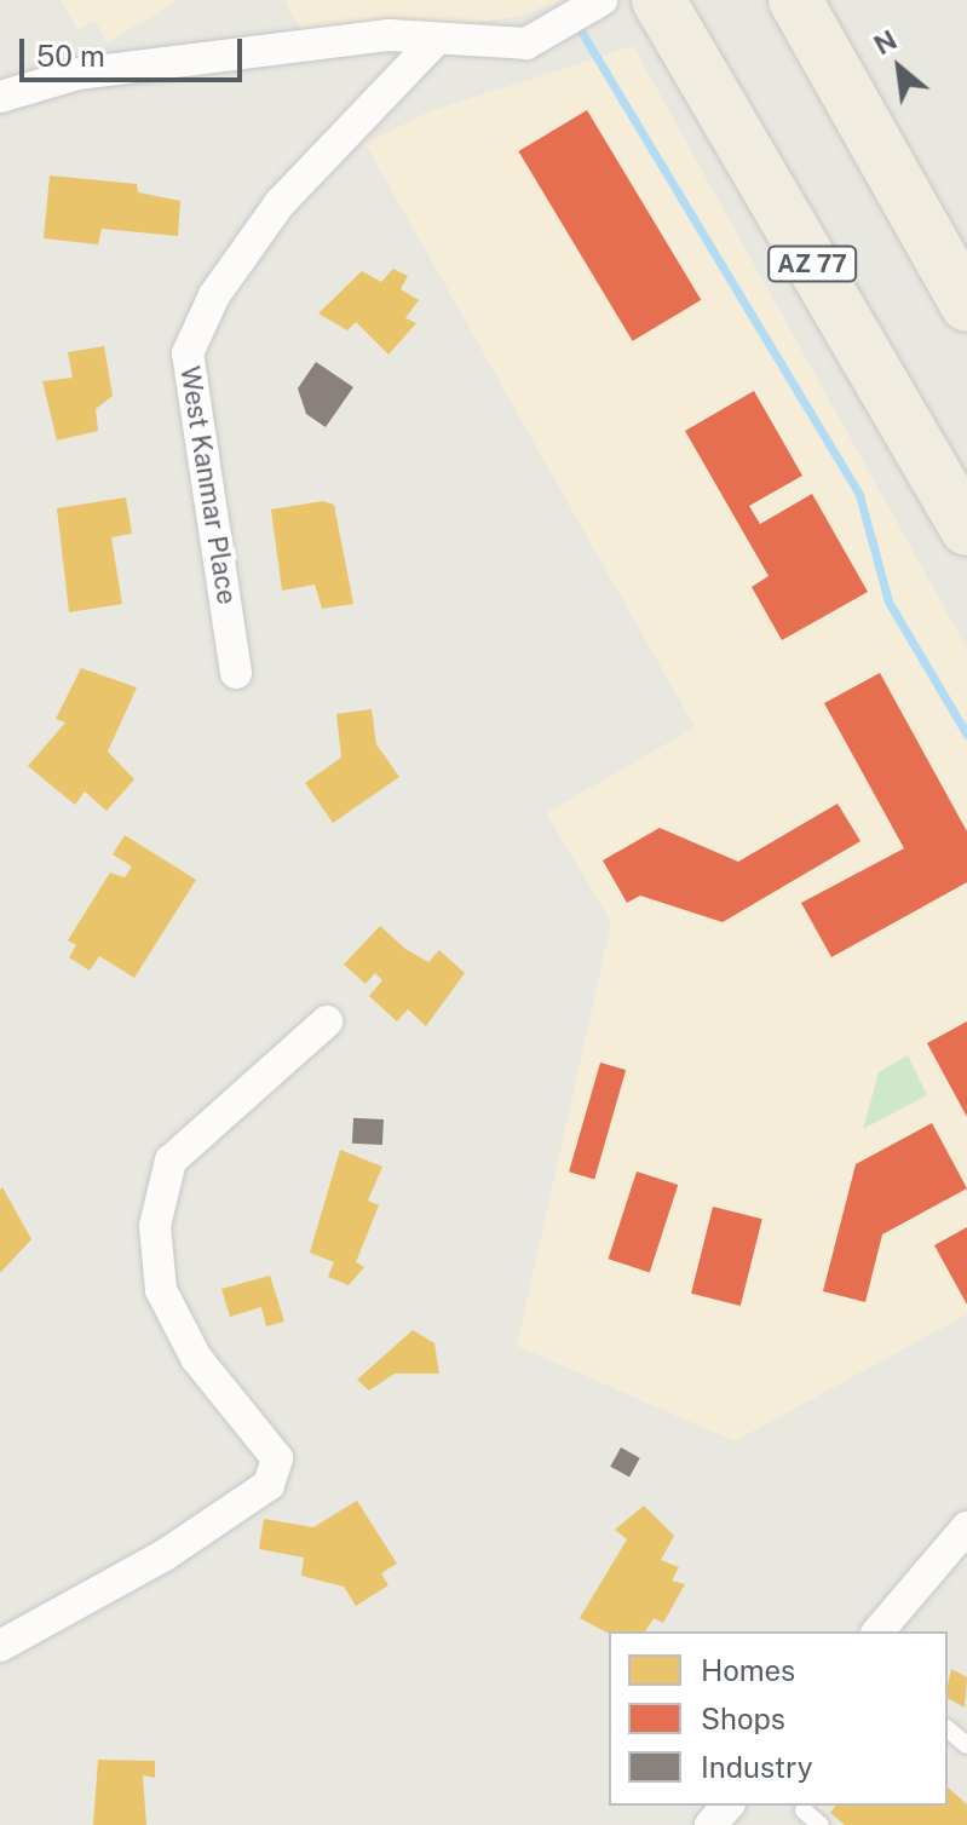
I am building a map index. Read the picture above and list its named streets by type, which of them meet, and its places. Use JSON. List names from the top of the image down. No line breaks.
{"streets":{"highway":["AZ 77"],"street":["West Kanmar Place"]},"legend":["Homes","Shops","Industry"],"scale_bar":"50 m","north":"top left"}
